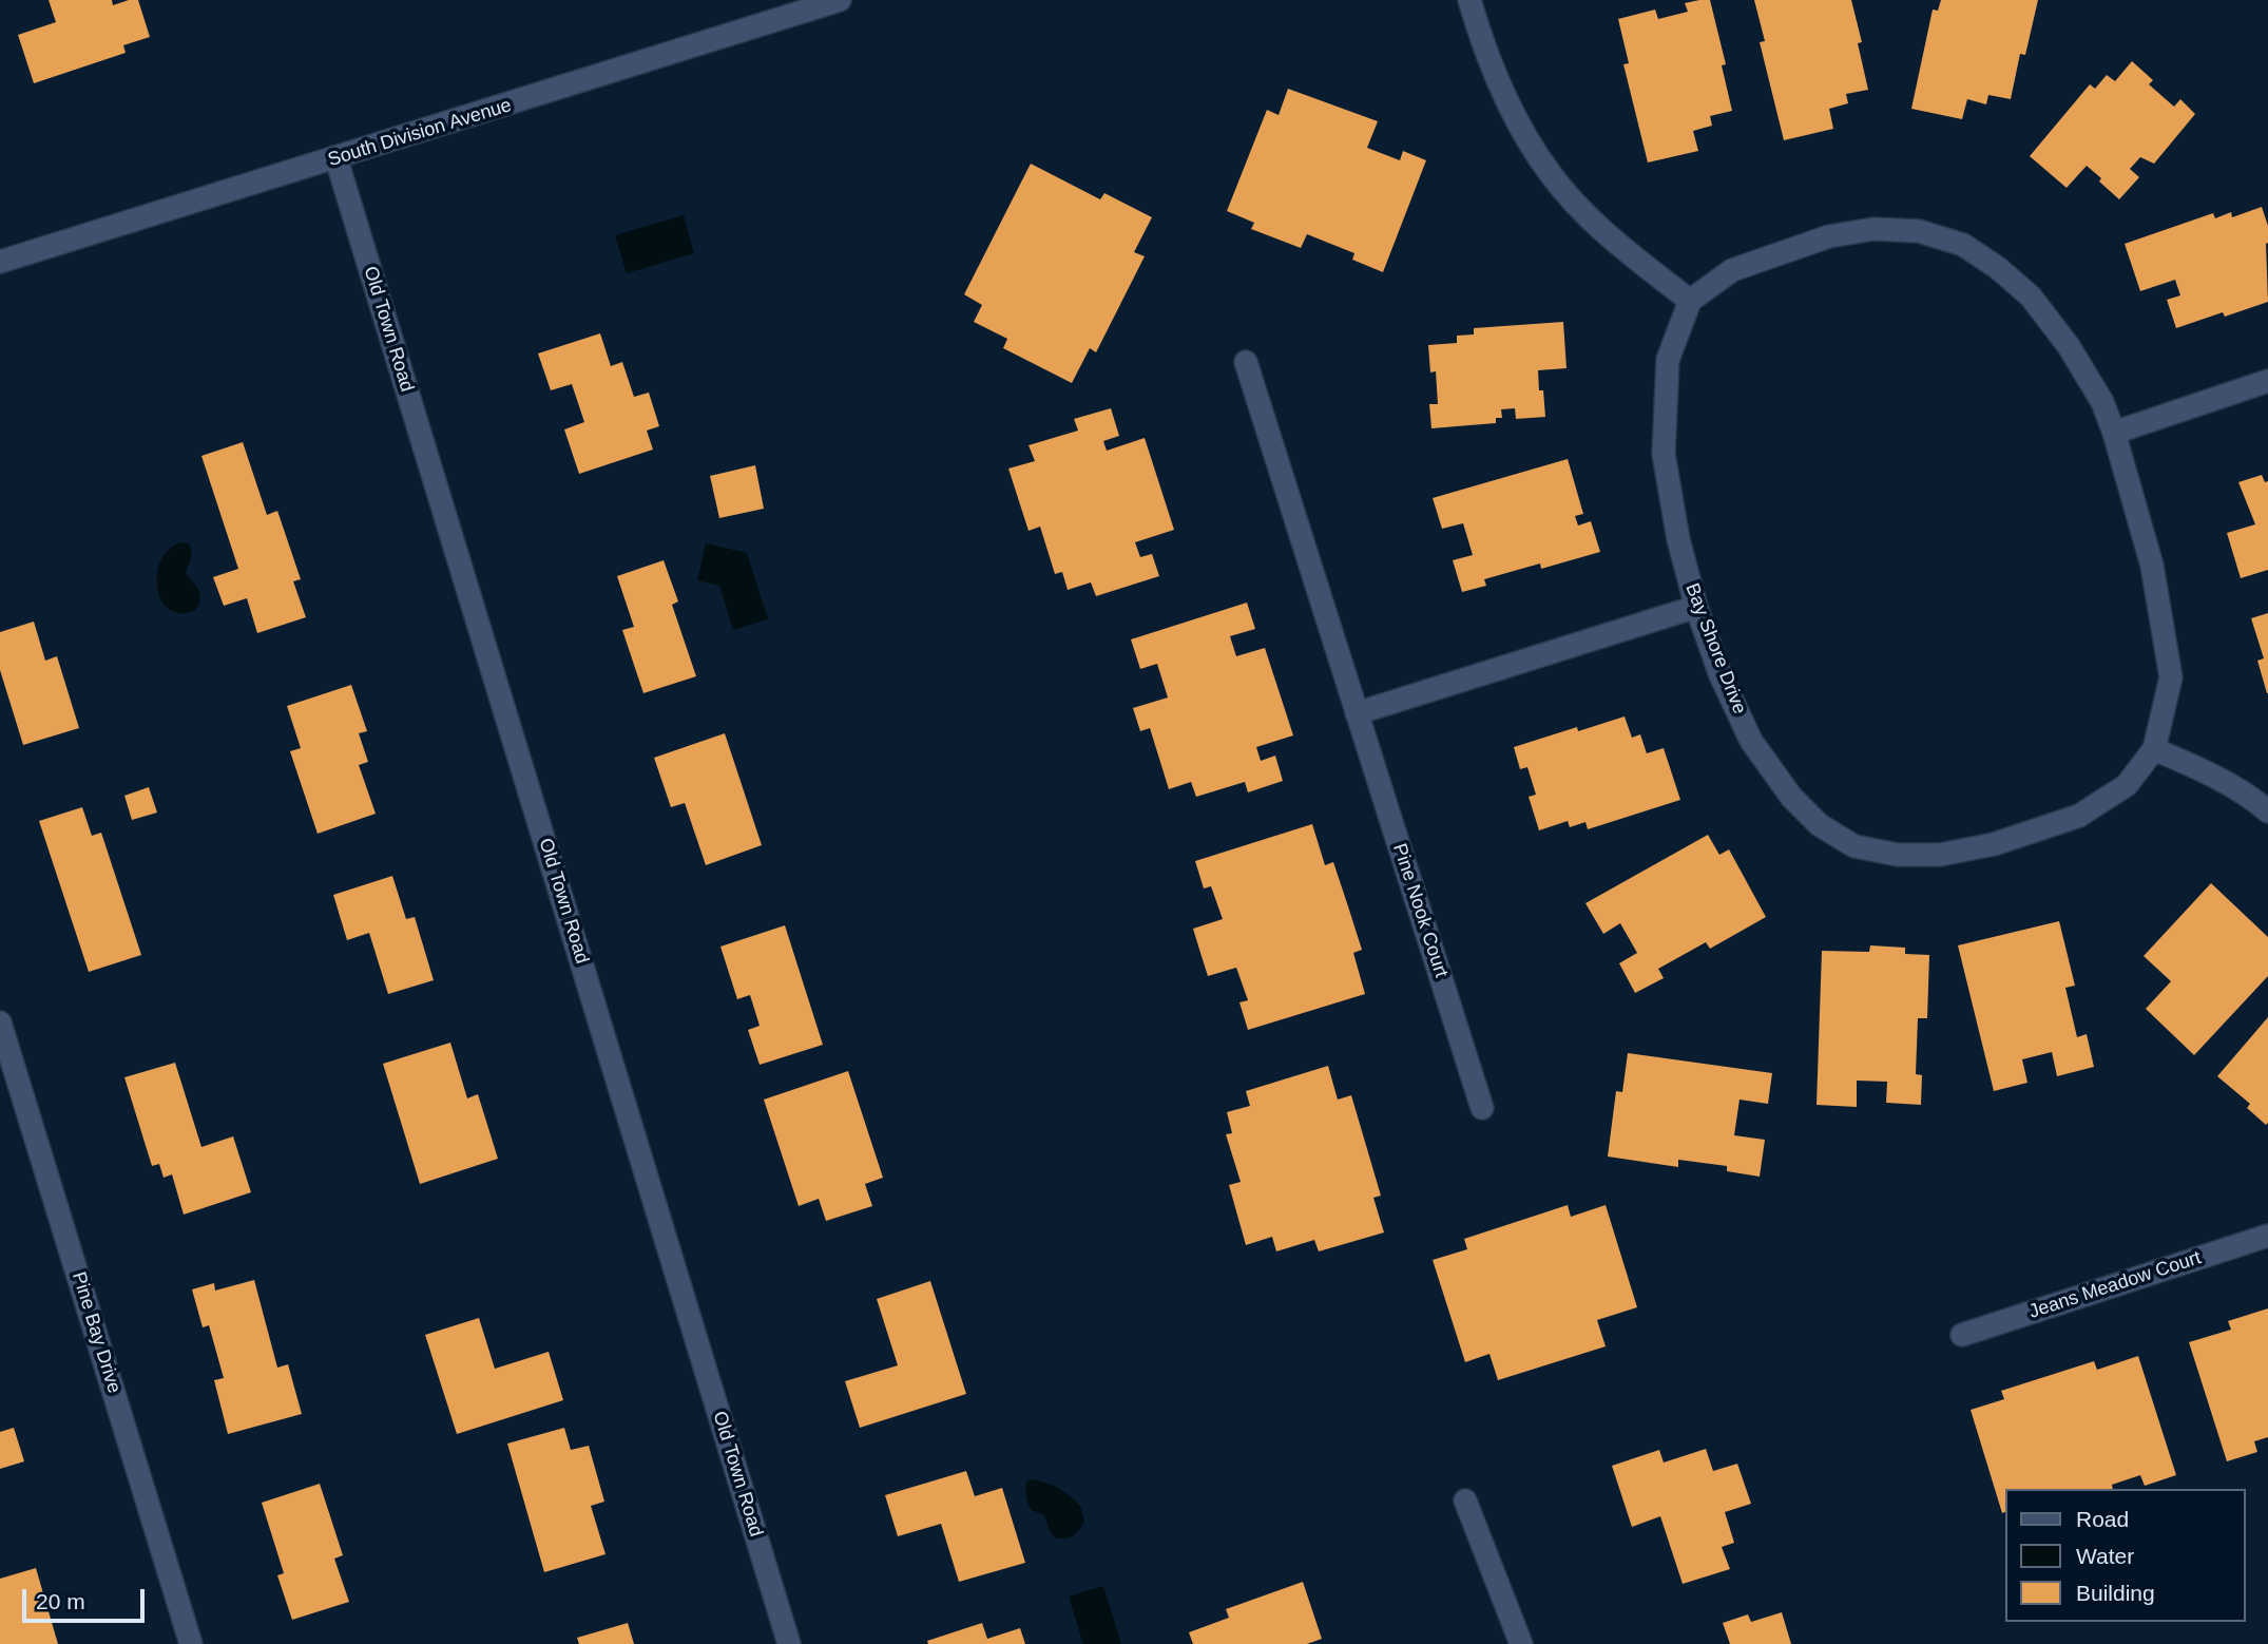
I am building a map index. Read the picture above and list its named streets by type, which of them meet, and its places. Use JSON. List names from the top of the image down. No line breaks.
{"streets":{"street":["South Division Avenue","Old Town Road","Bay Shore Drive","Pine Nook Court","Jeans Meadow Court","Pine Bay Drive"]},"crossings":[["South Division Avenue","Old Town Road"]],"legend":["Road","Water","Building"],"scale_bar":"20 m"}
